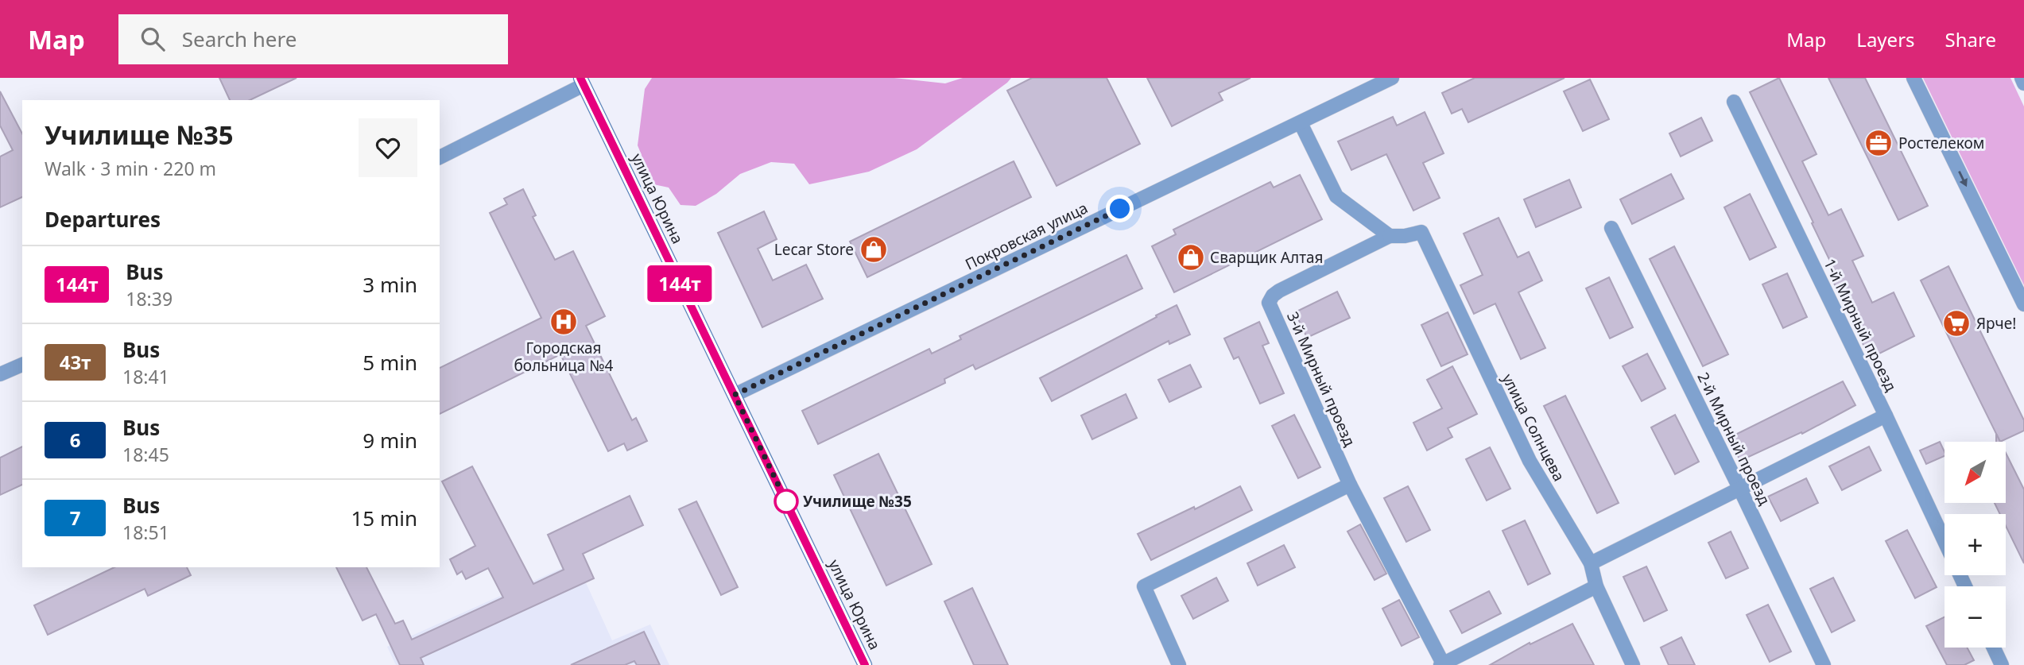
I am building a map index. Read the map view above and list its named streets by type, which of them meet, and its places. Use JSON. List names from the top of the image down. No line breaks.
{"streets":{"main road":["улица Юрина"],"street":["Покровская улица","1-й Мирный проезд","3-й Мирный проезд","улица Солнцева","2-й Мирный проезд"]},"crossings":[["улица Юрина","Покровская улица"],["3-й Мирный проезд","улица Солнцева"]],"places":{"office":["Ростелеком"],"shop":["Lecar Store","Сварщик Алтая"],"hospital":["Городская больница №4"],"supermarket":["Ярче!"],"other":["Училище №35"]},"lines":["bus line 144т"],"north":"bottom left","page":{"header":"Map","search":"Search here","nav":["Map","Layers","Share"],"on_map":"144т","heading":[["Училище №35","Walk · 3 min · 220 m"],"Departures"],"list":[{"mark":"144т","name":"Bus","note":"18:39","value":"3 min"},{"mark":"43т","name":"Bus","note":"18:41","value":"5 min"},{"mark":"6","name":"Bus","note":"18:45","value":"9 min"},{"mark":"7","name":"Bus","note":"18:51","value":"15 min"}],"map_buttons":["+","−"]}}
